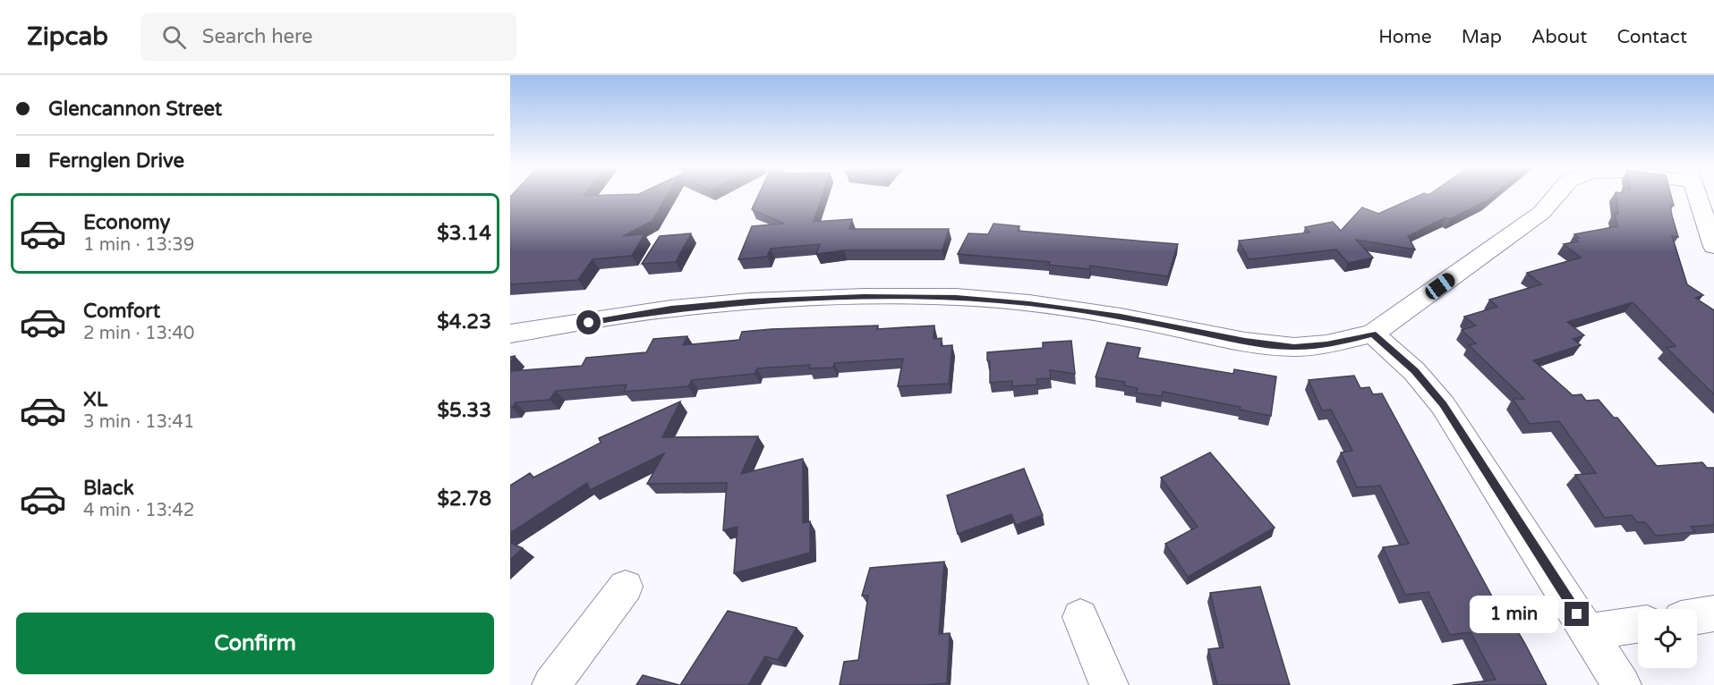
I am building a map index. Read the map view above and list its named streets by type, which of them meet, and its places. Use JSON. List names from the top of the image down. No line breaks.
{"page":{"header":"Zipcab","search":"Search here","nav":["Home","Map","About","Contact"],"banner":["Glencannon Street","Fernglen Drive"],"list":[{"name":"Economy","note":"1 min · 13:39","value":"$3.14"},{"name":"Comfort","note":"2 min · 13:40","value":"$4.23"},{"name":"XL","note":"3 min · 13:41","value":"$5.33"},{"name":"Black","note":"4 min · 13:42","value":"$2.78"}],"bubble":"1 min","buttons":"Confirm"}}
